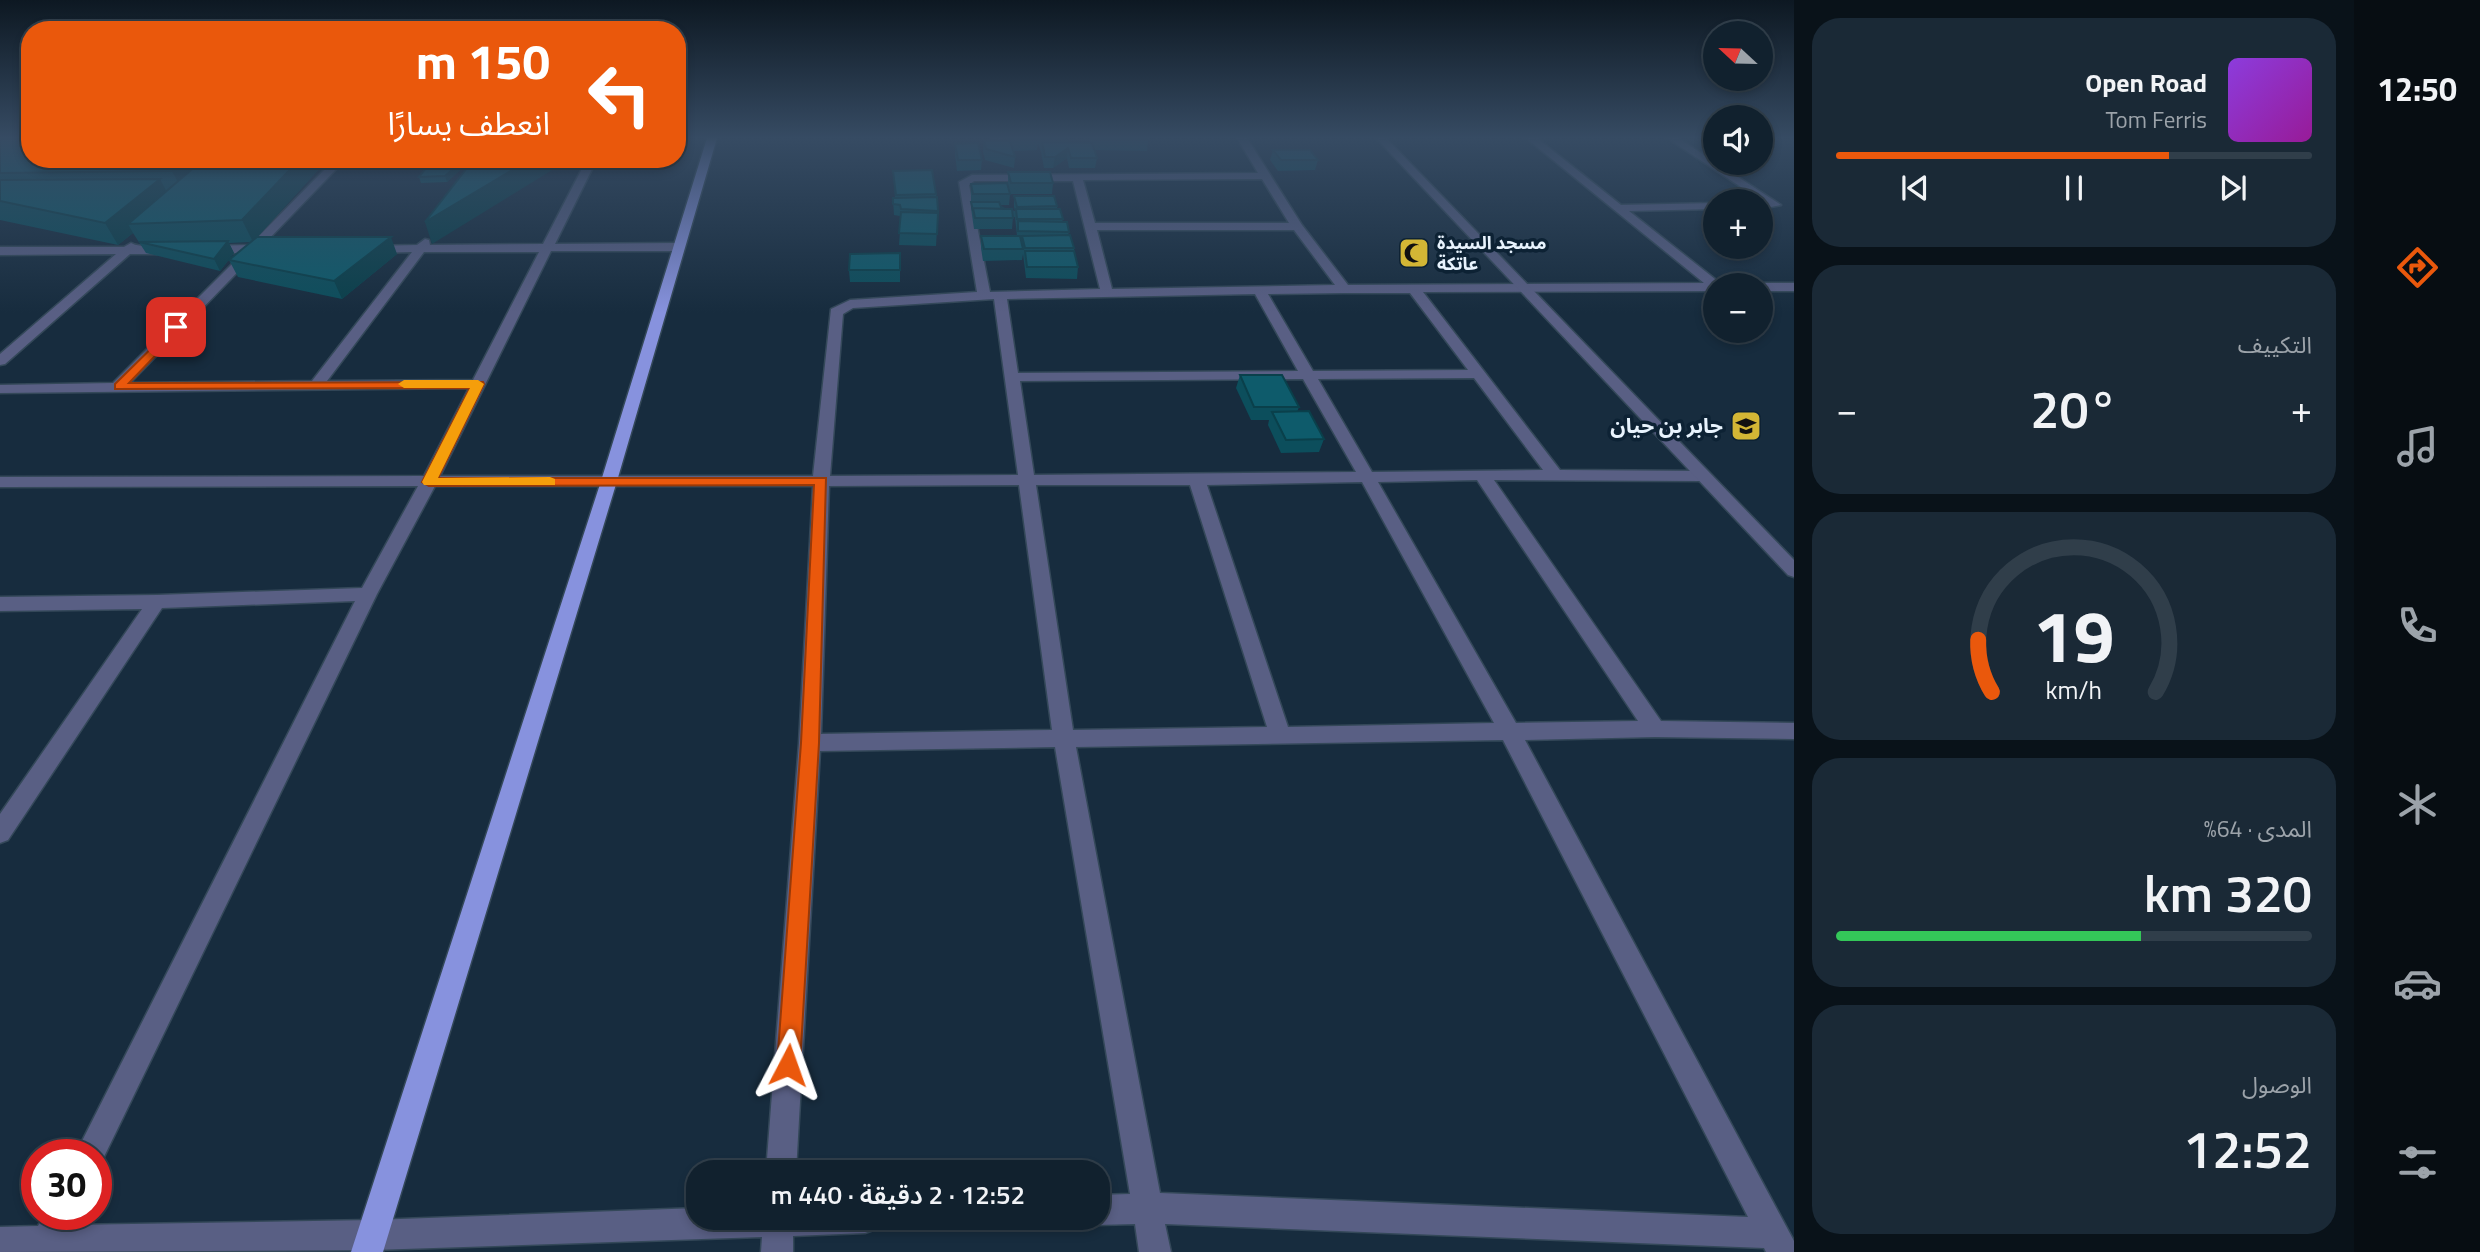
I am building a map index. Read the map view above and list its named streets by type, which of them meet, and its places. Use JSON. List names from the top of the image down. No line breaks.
{"places":{"mosque":["مسجد السيدة عاتكة"],"school or university":["جابر بن حيان"]},"north":"left","page":{"tabs":"12:50","map_buttons":["+","−"],"turn":["150 m","انعطف يسارًا"],"song":["Open Road","Tom Ferris"],"tile":["التكييف",["المدى · 64%","320 km"],["الوصول","12:52"]],"heat":["−","20°","+"],"limit":"30","trip":"12:52 · 2 دقيقة · 440 m","gauge":["19","km/h"]}}
